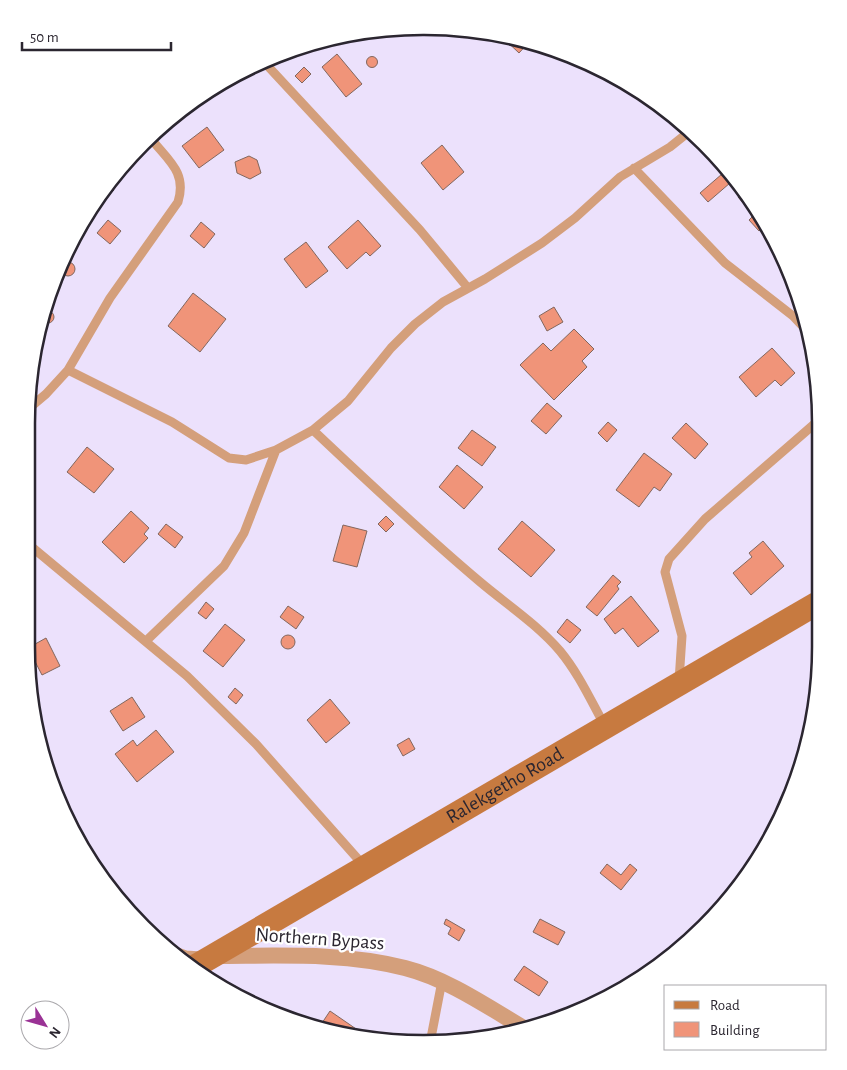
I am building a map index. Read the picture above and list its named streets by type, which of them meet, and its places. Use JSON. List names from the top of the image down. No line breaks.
{"streets":{"main road":["Ralekgetho Road"],"street":["Northern Bypass"]},"crossings":[["Ralekgetho Road","Northern Bypass"]],"legend":["Road","Building"],"scale_bar":"50 m","north":"bottom right"}
